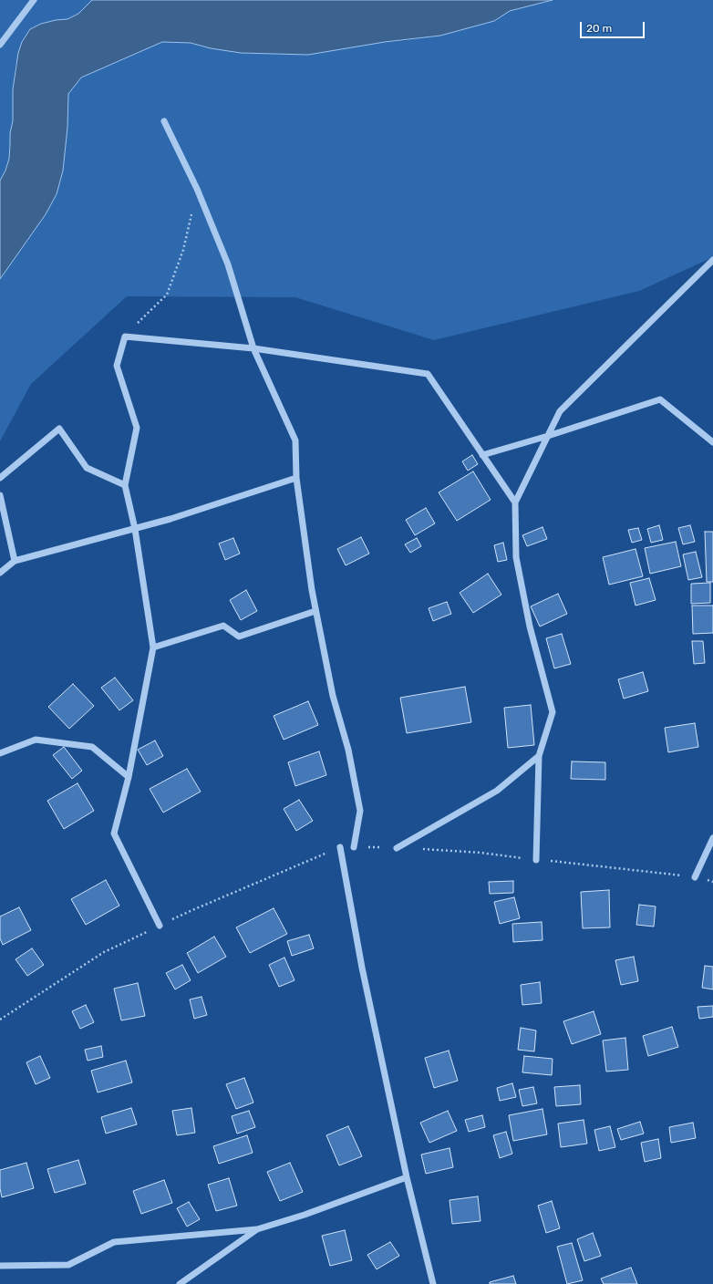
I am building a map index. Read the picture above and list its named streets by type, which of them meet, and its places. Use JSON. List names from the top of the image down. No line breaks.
{"scale_bar":"20 m"}
